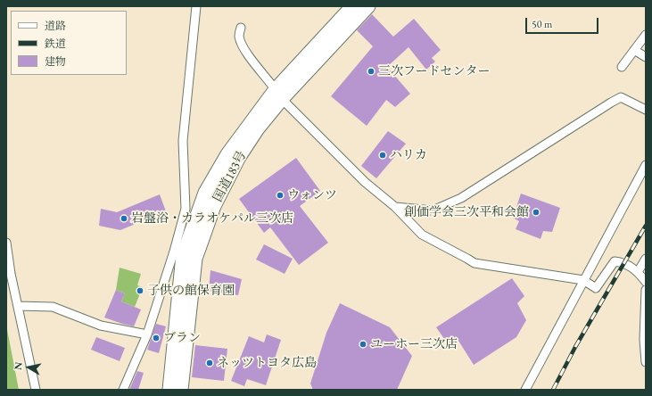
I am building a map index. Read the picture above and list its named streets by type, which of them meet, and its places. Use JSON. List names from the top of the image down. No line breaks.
{"streets":{"highway":["国道183号"]},"places":["三次フードセンター","ハリカ","ウォンツ","創価学会三次平和会館","岩盤浴・カラオケパル三次店","子供の館保育園","ブラン","ユーホー三次店","ネッツトヨタ広島"],"legend":["道路","鉄道","建物"],"scale_bar":"50 m","north":"left"}
